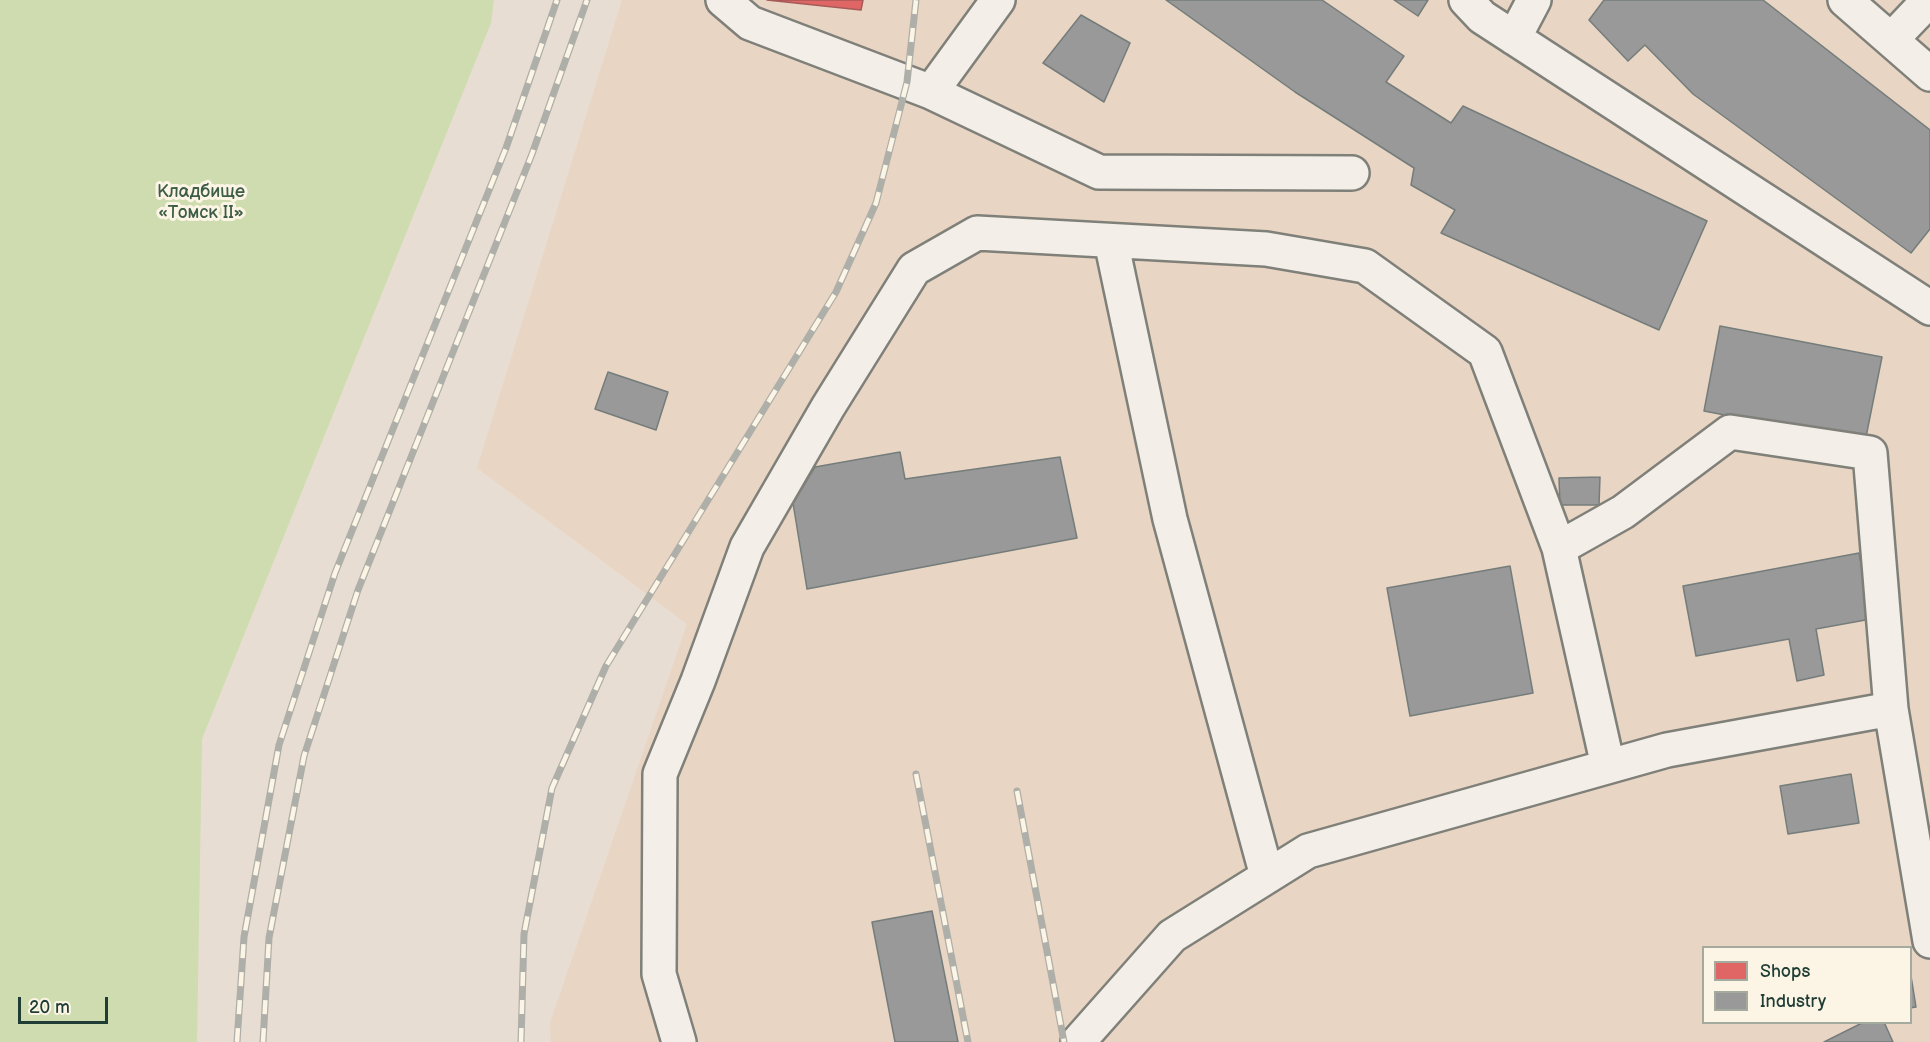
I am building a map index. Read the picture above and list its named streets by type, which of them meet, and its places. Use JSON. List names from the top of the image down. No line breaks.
{"parks":["Кладбище «Томск II»"],"legend":["Shops","Industry"],"scale_bar":"20 m"}
